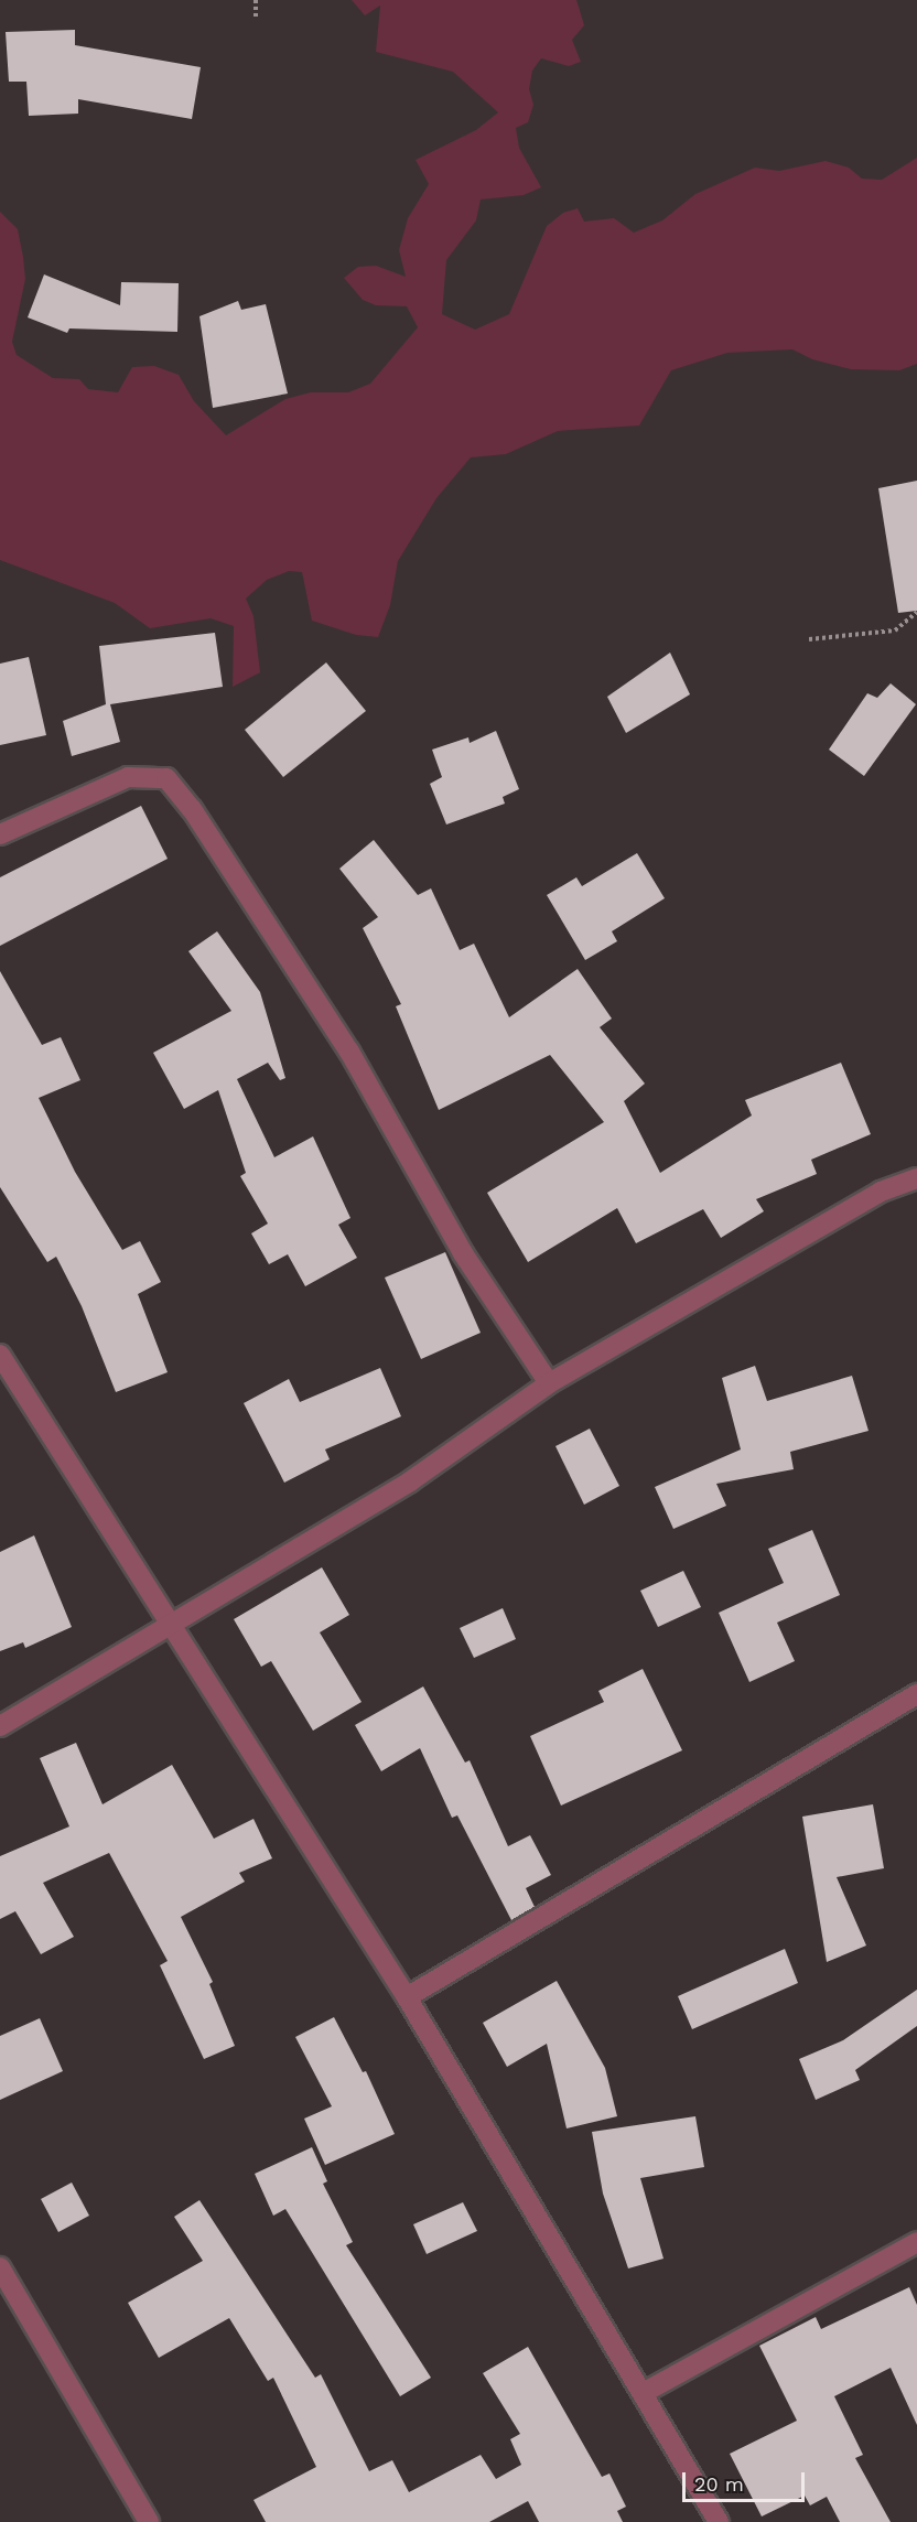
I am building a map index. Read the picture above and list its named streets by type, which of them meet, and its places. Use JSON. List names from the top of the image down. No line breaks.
{"scale_bar":"20 m"}
